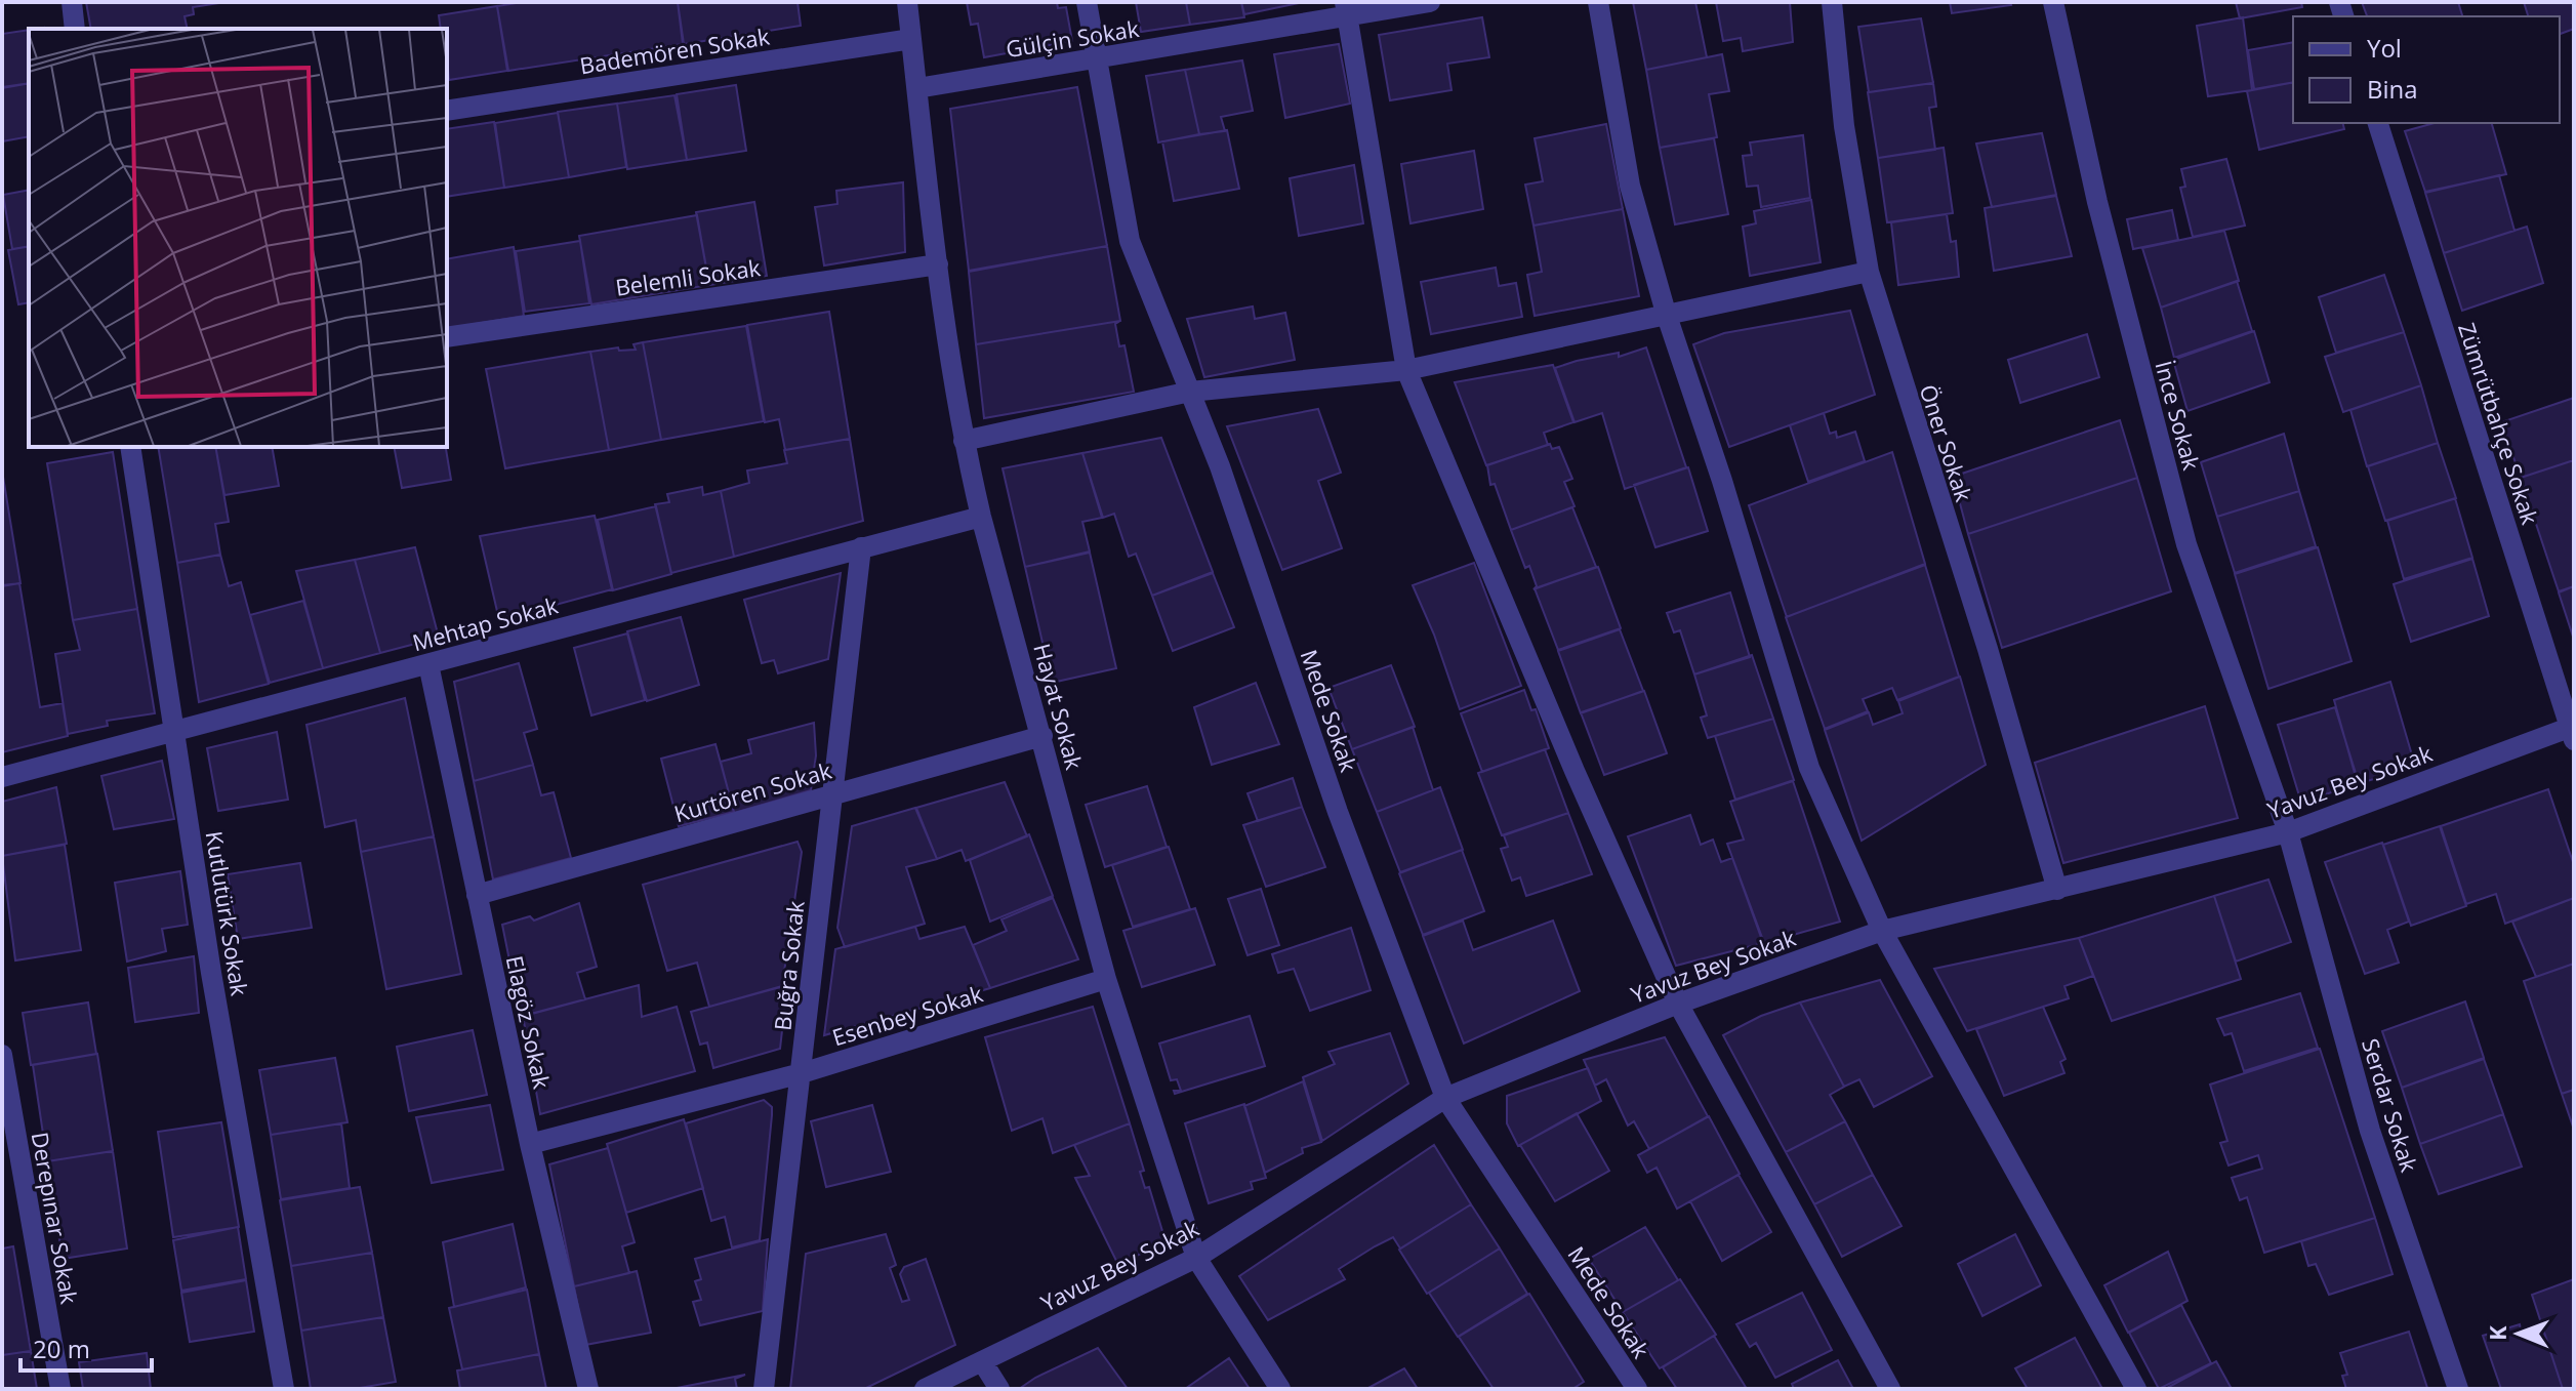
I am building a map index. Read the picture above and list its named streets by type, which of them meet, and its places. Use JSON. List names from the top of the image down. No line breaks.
{"streets":{"street":["Gülçin Sokak","Bademören Sokak","Belemli Sokak","İnce Sokak","Zümrütbahçe Sokak","Öner Sokak","Mehtap Sokak","Hayat Sokak","Mede Sokak","Yavuz Bey Sokak","Kurtören Sokak","Kutlutürk Sokak","Buğra Sokak","Esenbey Sokak","Elagöz Sokak","Serdar Sokak","Derepınar Sokak"]},"crossings":[["Gülçin Sokak","Hayat Sokak"],["Gülçin Sokak","Mede Sokak"],["Bademören Sokak","Hayat Sokak"],["Belemli Sokak","Hayat Sokak"],["İnce Sokak","Yavuz Bey Sokak"],["İnce Sokak","Serdar Sokak"],["Zümrütbahçe Sokak","Yavuz Bey Sokak"],["Öner Sokak","Yavuz Bey Sokak"],["Mehtap Sokak","Hayat Sokak"],["Mehtap Sokak","Kutlutürk Sokak"],["Mehtap Sokak","Buğra Sokak"],["Mehtap Sokak","Elagöz Sokak"],["Hayat Sokak","Yavuz Bey Sokak"],["Hayat Sokak","Kurtören Sokak"],["Hayat Sokak","Esenbey Sokak"],["Mede Sokak","Yavuz Bey Sokak"],["Yavuz Bey Sokak","Serdar Sokak"],["Kurtören Sokak","Buğra Sokak"],["Kurtören Sokak","Elagöz Sokak"],["Buğra Sokak","Esenbey Sokak"],["Esenbey Sokak","Elagöz Sokak"]],"legend":["Yol","Bina"],"scale_bar":"20 m","north":"left"}
